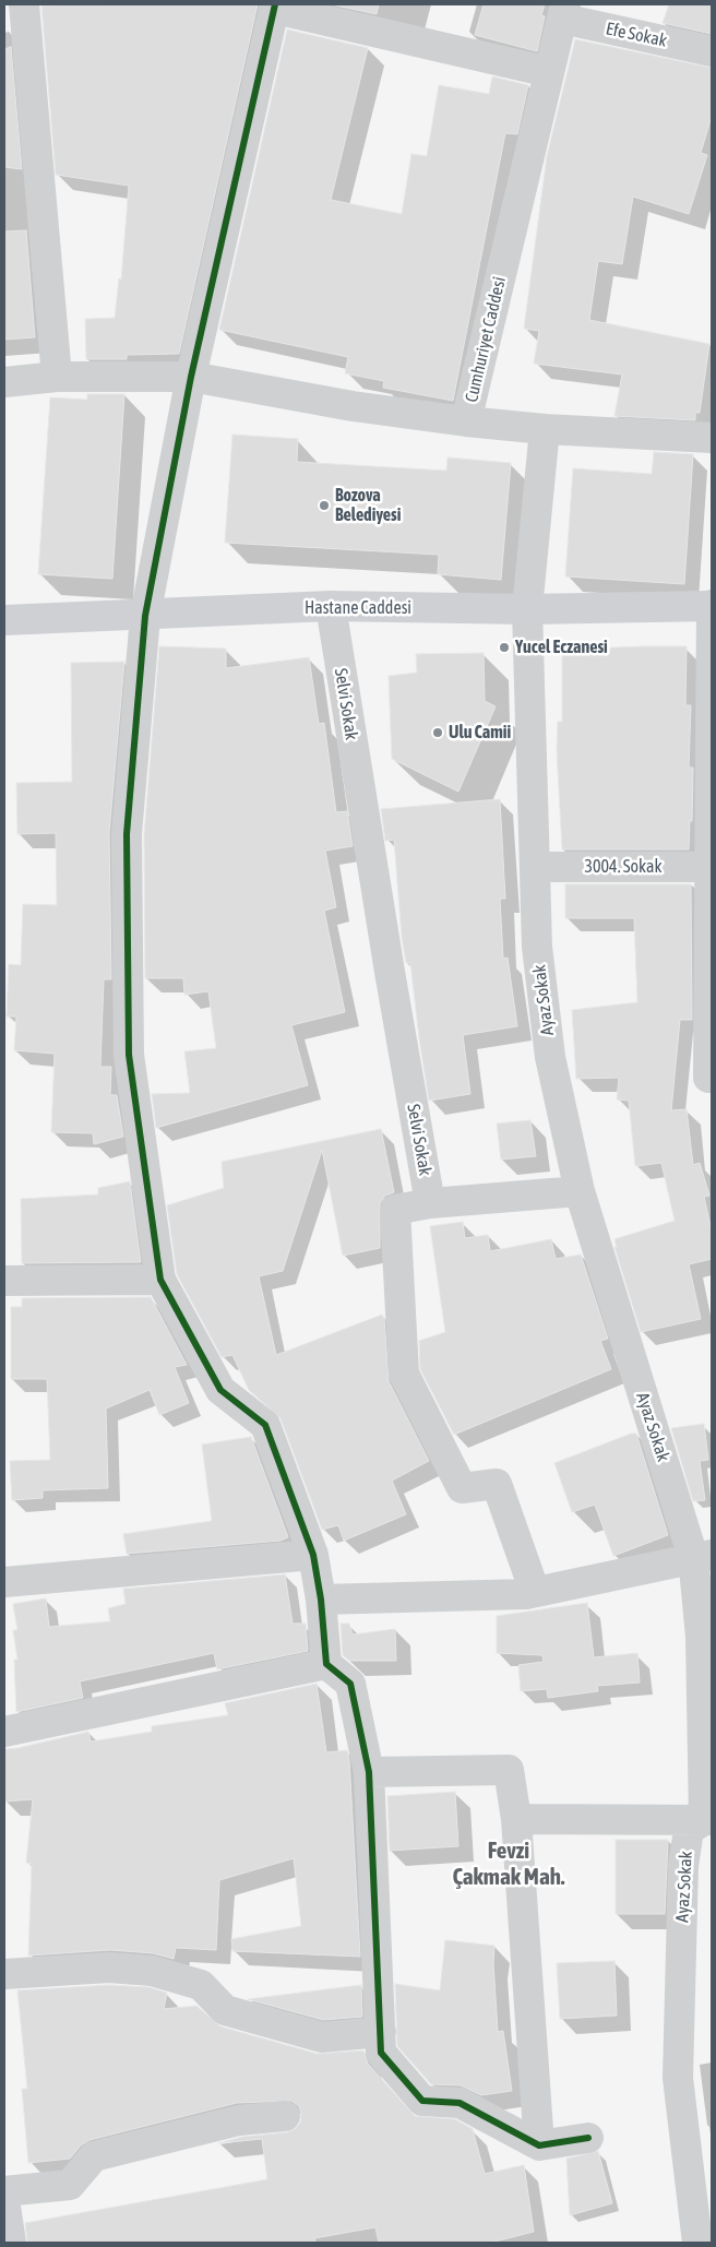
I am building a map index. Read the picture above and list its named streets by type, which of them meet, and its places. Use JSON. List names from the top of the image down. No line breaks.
{"streets":{"street":["Efe Sokak","Cumhuriyet Caddesi","Hastane Caddesi","Selvi Sokak","3004. Sokak","Ayaz Sokak"]},"crossings":[["Efe Sokak","Cumhuriyet Caddesi"],["Hastane Caddesi","Selvi Sokak"],["Hastane Caddesi","Ayaz Sokak"],["3004. Sokak","Ayaz Sokak"]],"districts":["Fevzi Çakmak Mah."],"places":["Bozova Belediyesi","Yucel Eczanesi","Ulu Camii"]}
